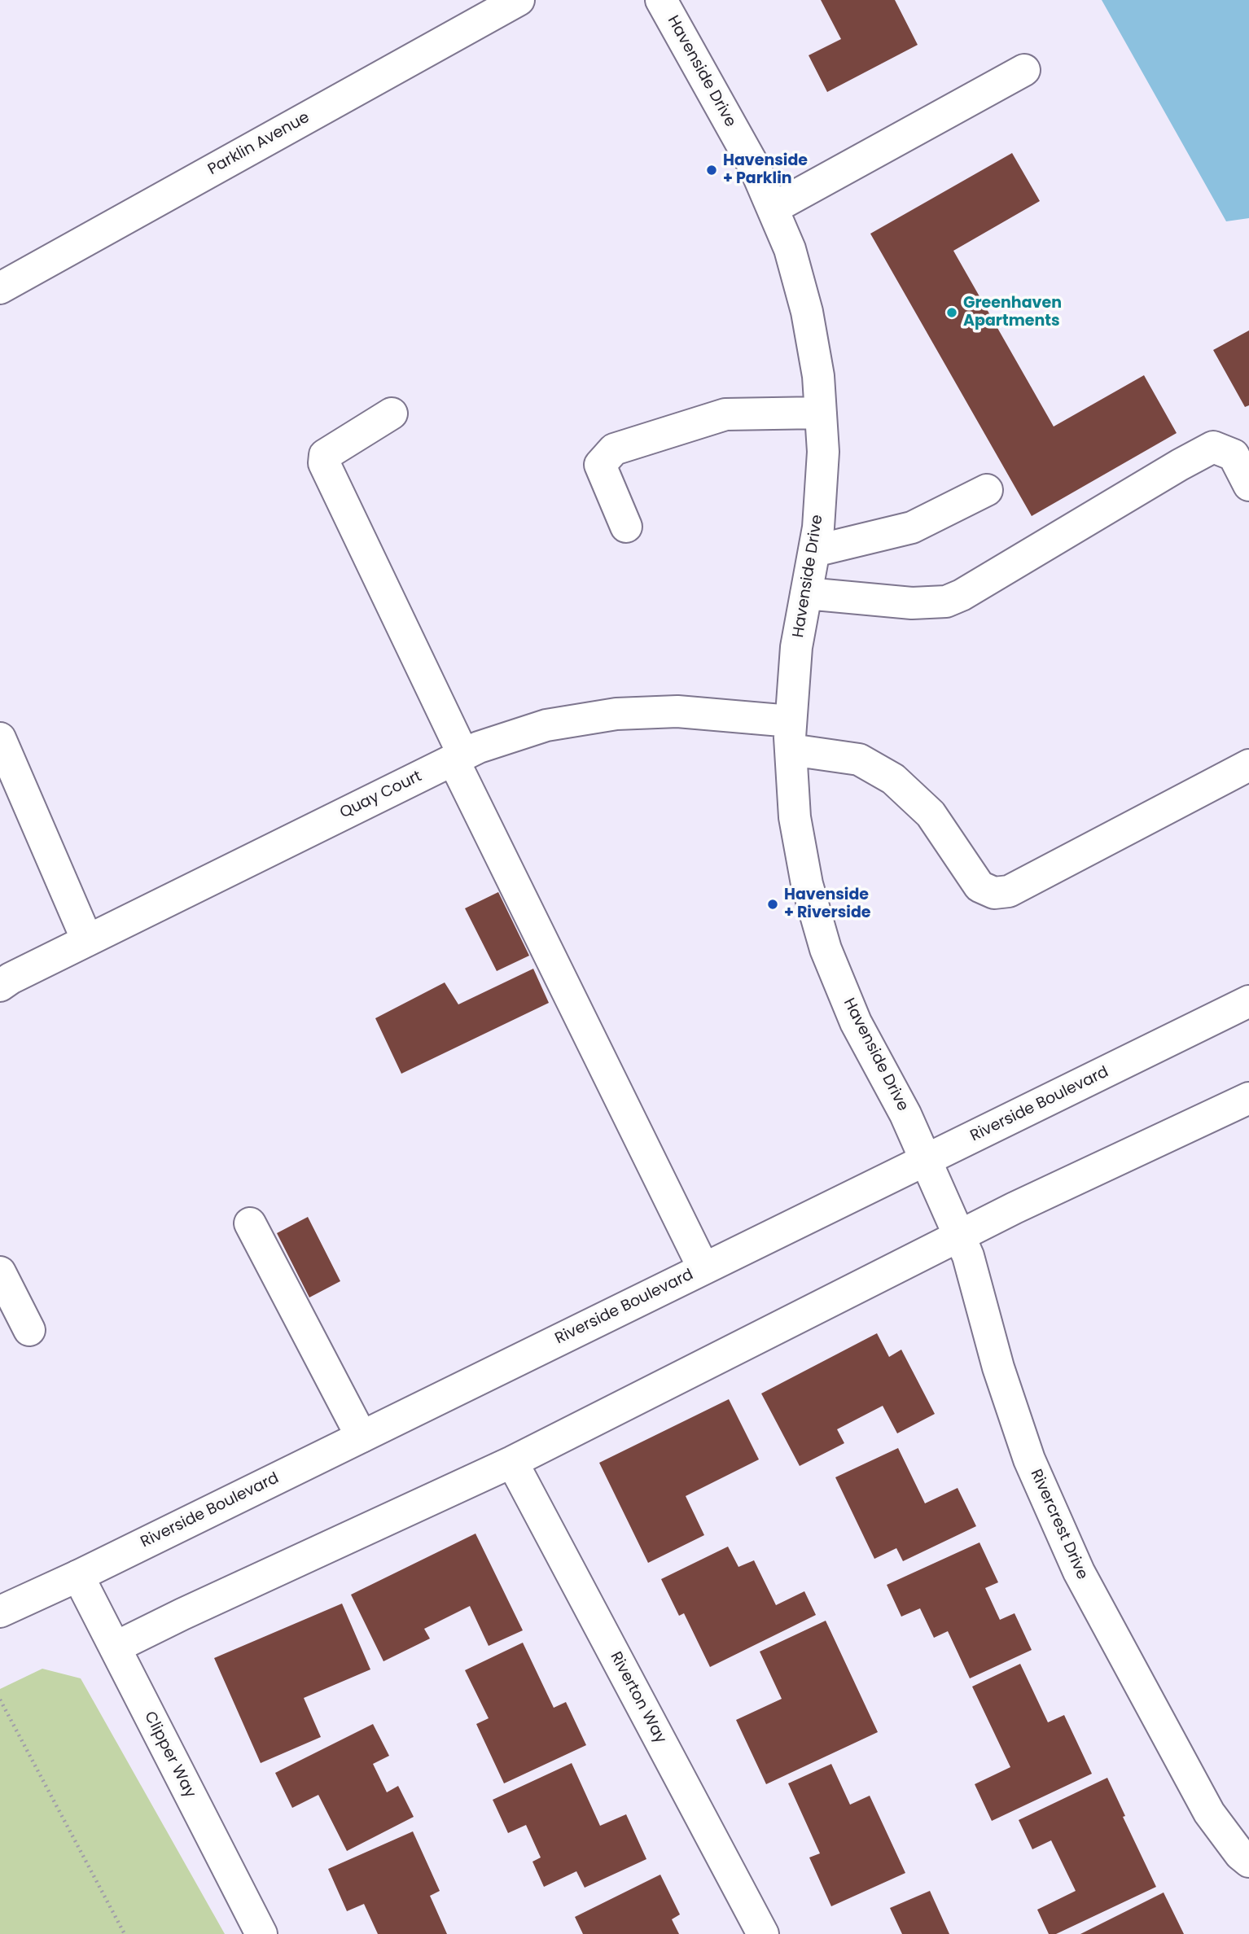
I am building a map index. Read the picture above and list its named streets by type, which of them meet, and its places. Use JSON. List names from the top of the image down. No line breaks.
{"streets":{"street":["Havenside Drive","Parklin Avenue","Quay Court","Riverside Boulevard","Rivercrest Drive","Riverton Way","Clipper Way"]},"crossings":[["Havenside Drive","Quay Court"],["Havenside Drive","Riverside Boulevard"],["Havenside Drive","Rivercrest Drive"],["Riverside Boulevard","Rivercrest Drive"],["Riverside Boulevard","Clipper Way"]],"places":["Havenside + Parklin","Greenhaven Apartments","Havenside + Riverside"]}
